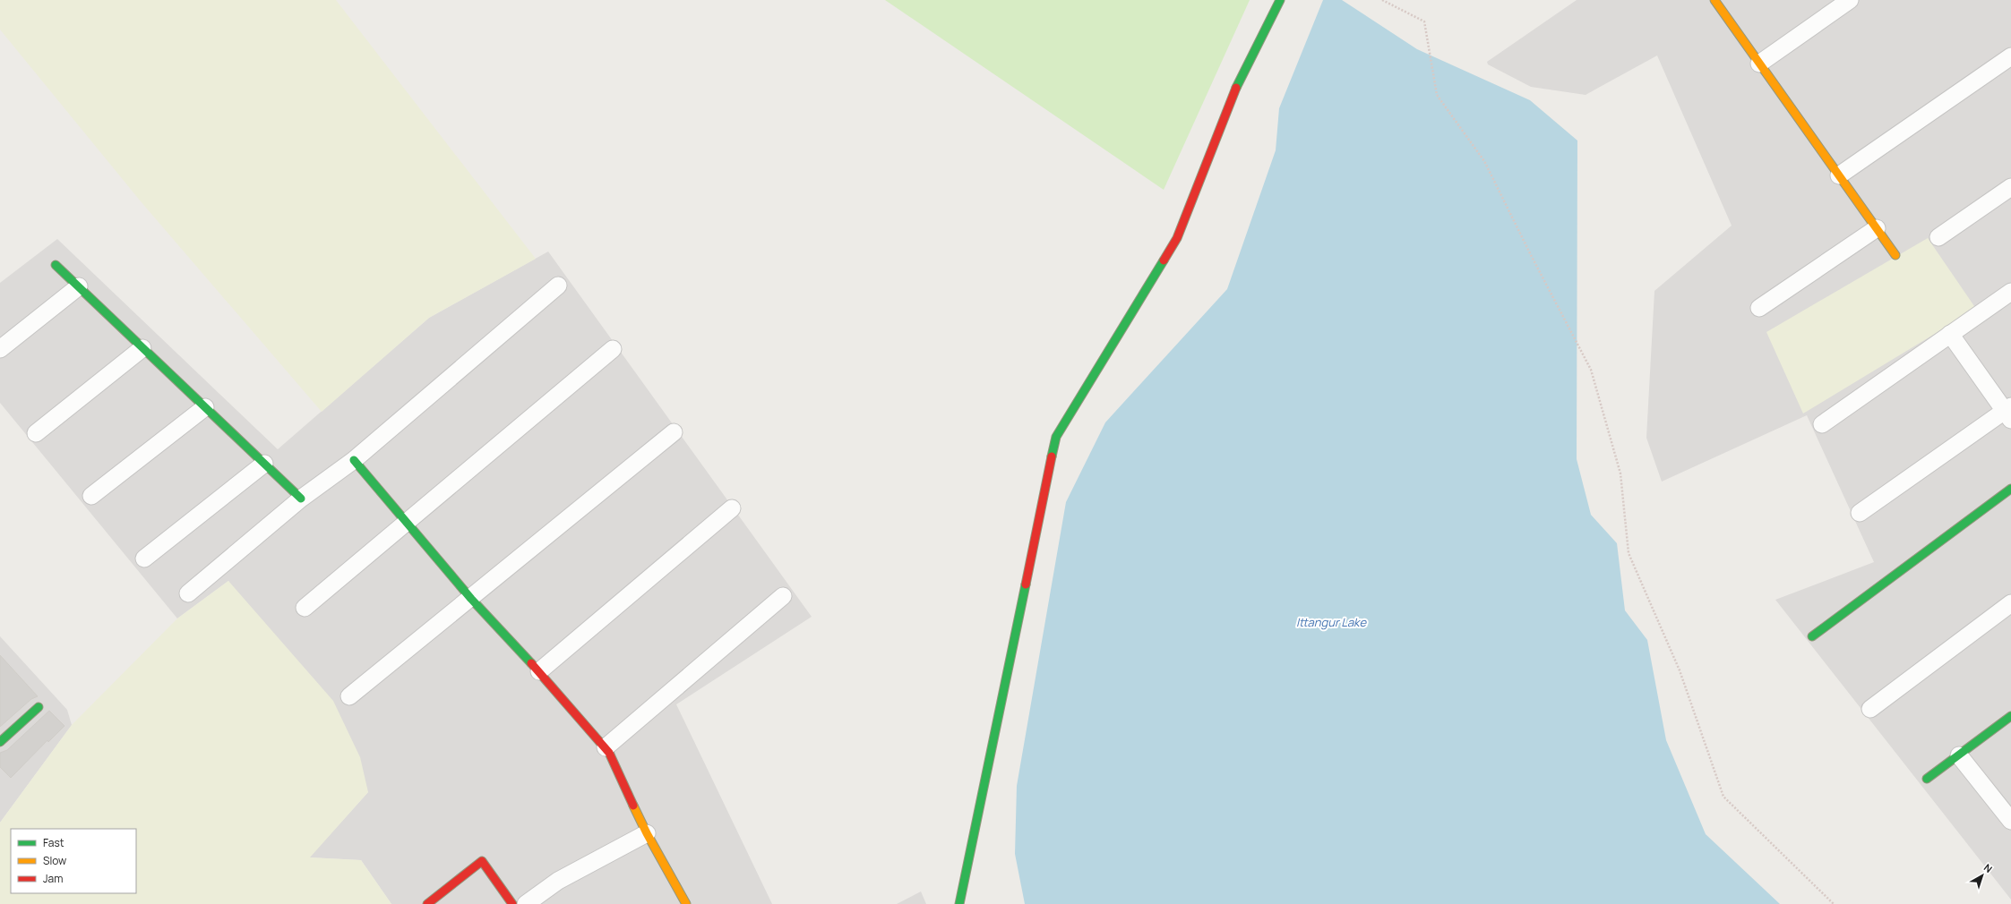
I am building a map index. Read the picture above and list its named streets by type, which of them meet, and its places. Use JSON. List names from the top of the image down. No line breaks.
{"water":["Ittangur Lake"],"legend":["Fast","Slow","Jam"],"north":"top right"}
